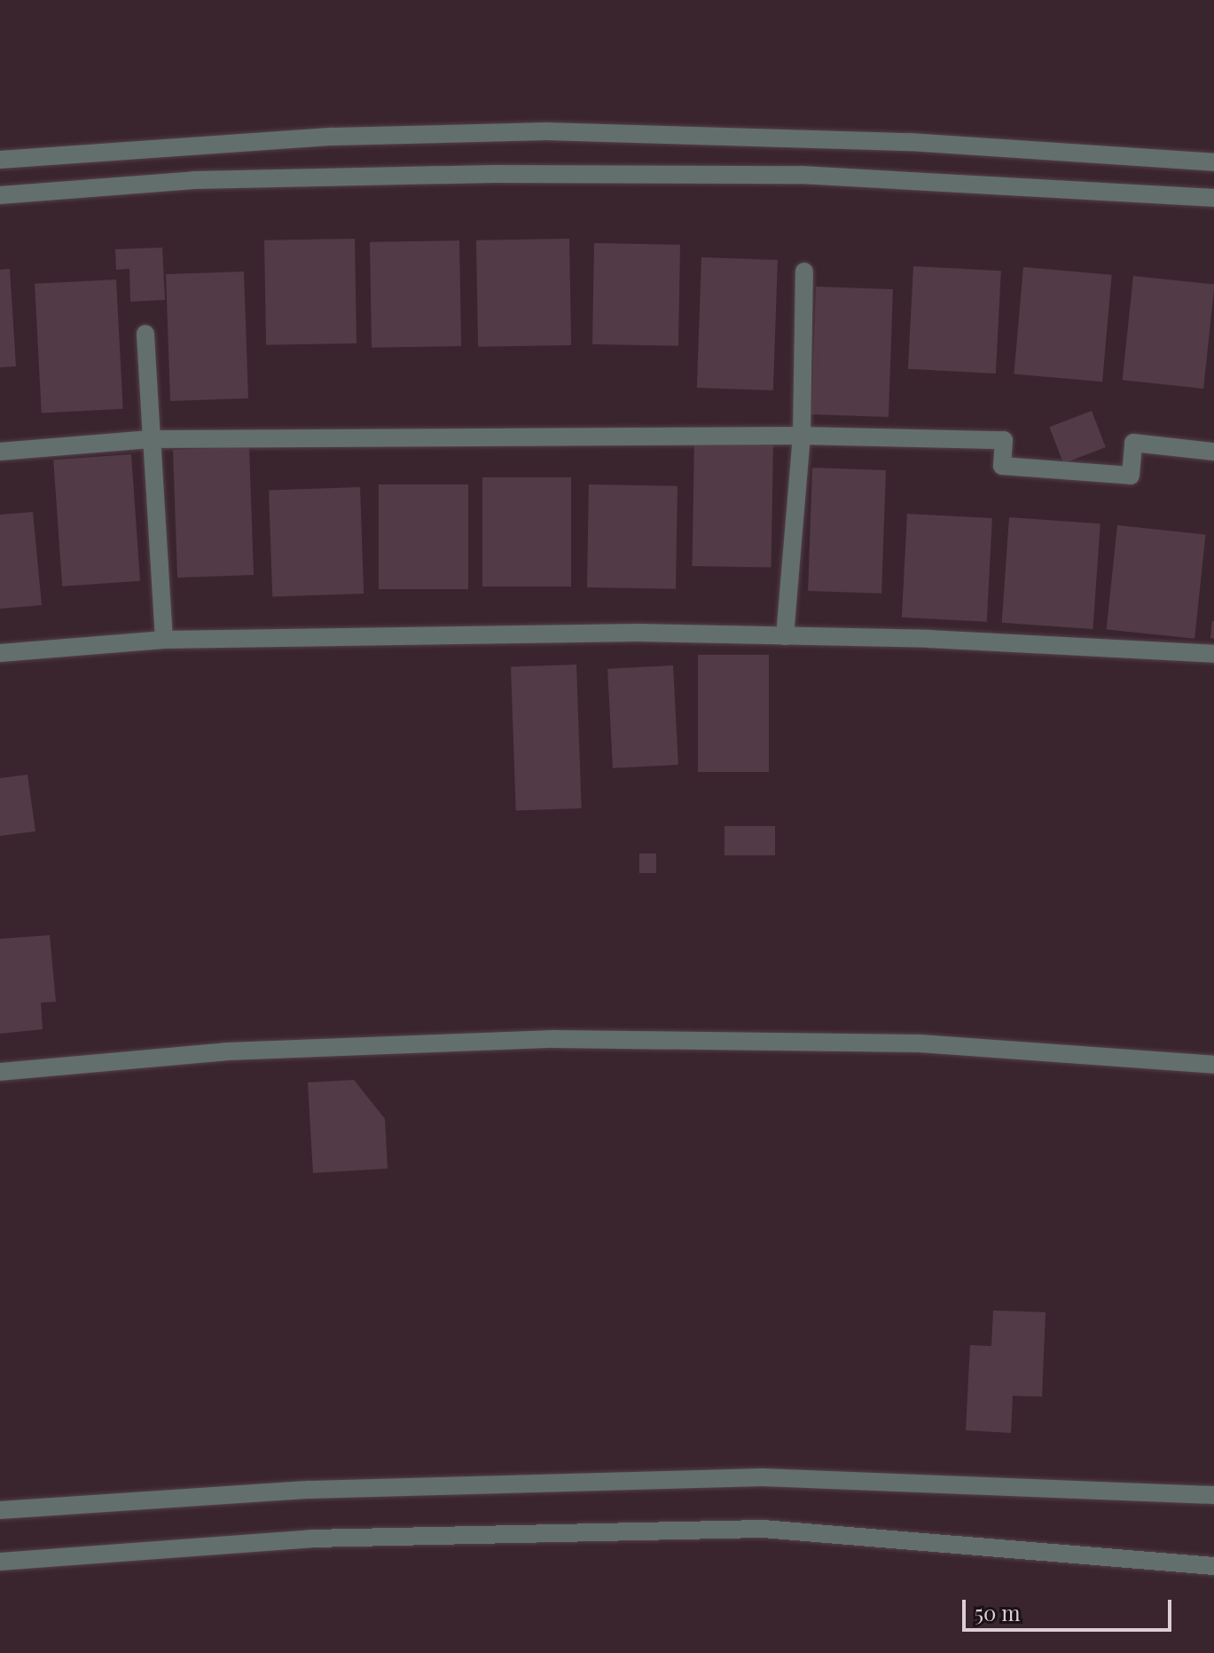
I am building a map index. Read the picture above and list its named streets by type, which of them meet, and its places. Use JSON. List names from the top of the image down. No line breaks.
{"scale_bar":"50 m"}
